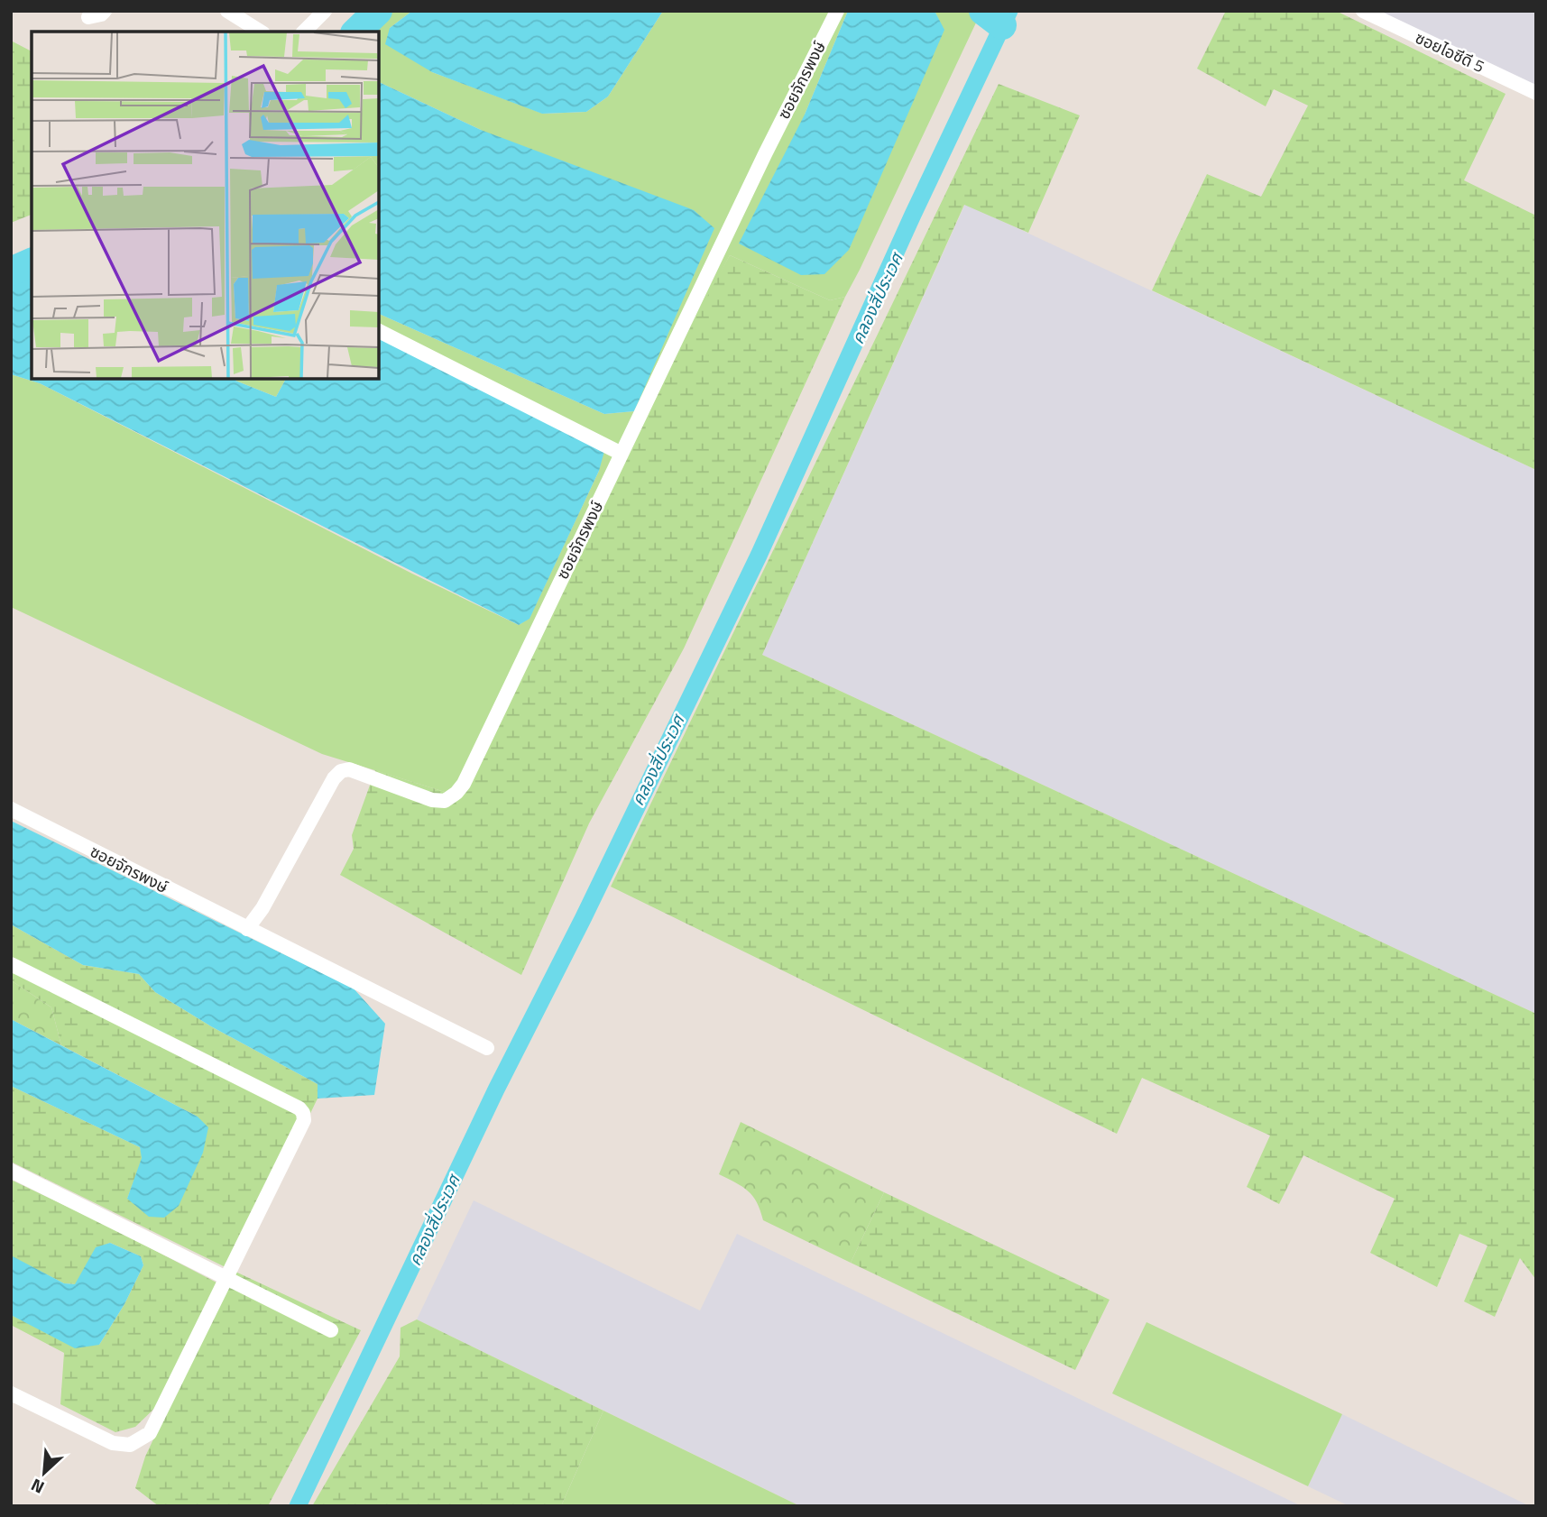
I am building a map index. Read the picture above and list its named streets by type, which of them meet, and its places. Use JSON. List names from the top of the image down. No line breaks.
{"streets":{"street":["ซอยไอซีดี 5","ซอยจักรพงษ์"]},"water":["คลองสี่ประเวศ"],"north":"bottom left"}
